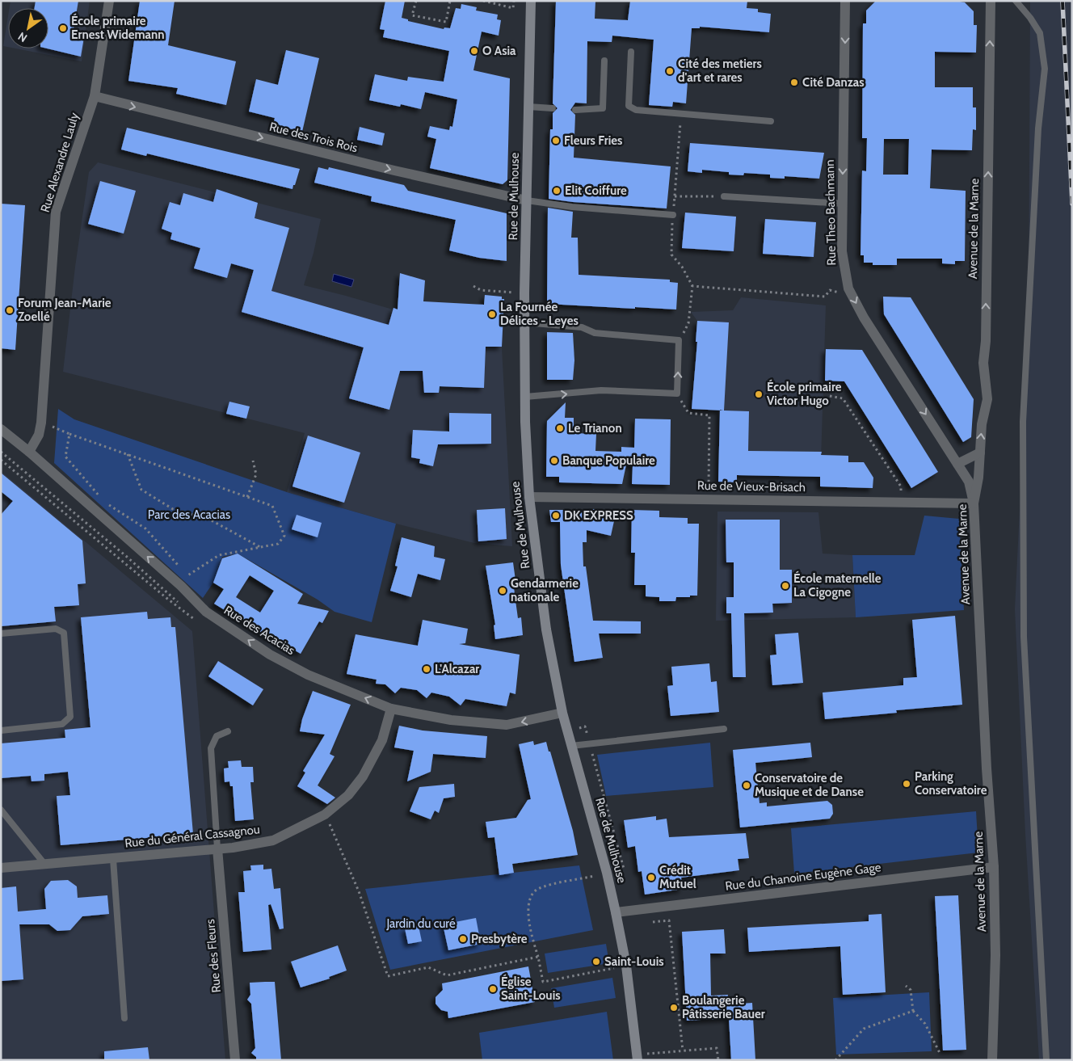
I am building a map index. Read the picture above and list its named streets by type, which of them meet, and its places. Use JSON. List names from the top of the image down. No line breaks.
{"streets":{"main road":["Rue de Mulhouse"],"street":["Rue des Trois Rois","Rue Alexandre Lauly","Rue Theo Bachmann","Avenue de la Marne","Rue de Vieux-Brisach","Rue des Acacias","Rue du Général Cassagnou","Rue du Chanoine Eugène Gage","Rue des Fleurs"]},"crossings":[["Rue des Trois Rois","Rue Alexandre Lauly"],["Rue des Trois Rois","Rue de Mulhouse"],["Rue Alexandre Lauly","Rue des Acacias"],["Rue de Mulhouse","Rue de Vieux-Brisach"],["Rue de Mulhouse","Rue des Acacias"],["Rue de Mulhouse","Rue du Chanoine Eugène Gage"],["Rue Theo Bachmann","Avenue de la Marne"],["Rue Theo Bachmann","Rue de Vieux-Brisach"],["Avenue de la Marne","Rue de Vieux-Brisach"],["Avenue de la Marne","Rue du Chanoine Eugène Gage"],["Rue des Acacias","Rue du Général Cassagnou"],["Rue du Général Cassagnou","Rue des Fleurs"]],"one_way":["Rue des Trois Rois","Rue Theo Bachmann","Avenue de la Marne","Rue des Acacias"],"parks":["Parc des Acacias","Jardin du curé"],"places":["École primaire Ernest Widemann","O Asia","Cité des metiers d'art et rares","Cité Danzas","Fleurs Fries","Elit Coiffure","Forum Jean-Marie Zoellé","La Fournée Délices - Leyes","École primaire Victor Hugo","Le Trianon","Banque Populaire","DK EXPRESS","École maternelle La Cigogne","Gendarmerie nationale","L'Alcazar","Parking Conservatoire","Conservatoire de Musique et de Danse","Crédit Mutuel","Presbytère","Saint-Louis","Église Saint-Louis","Boulangerie Pâtisserie Bauer"],"north":"bottom left"}
